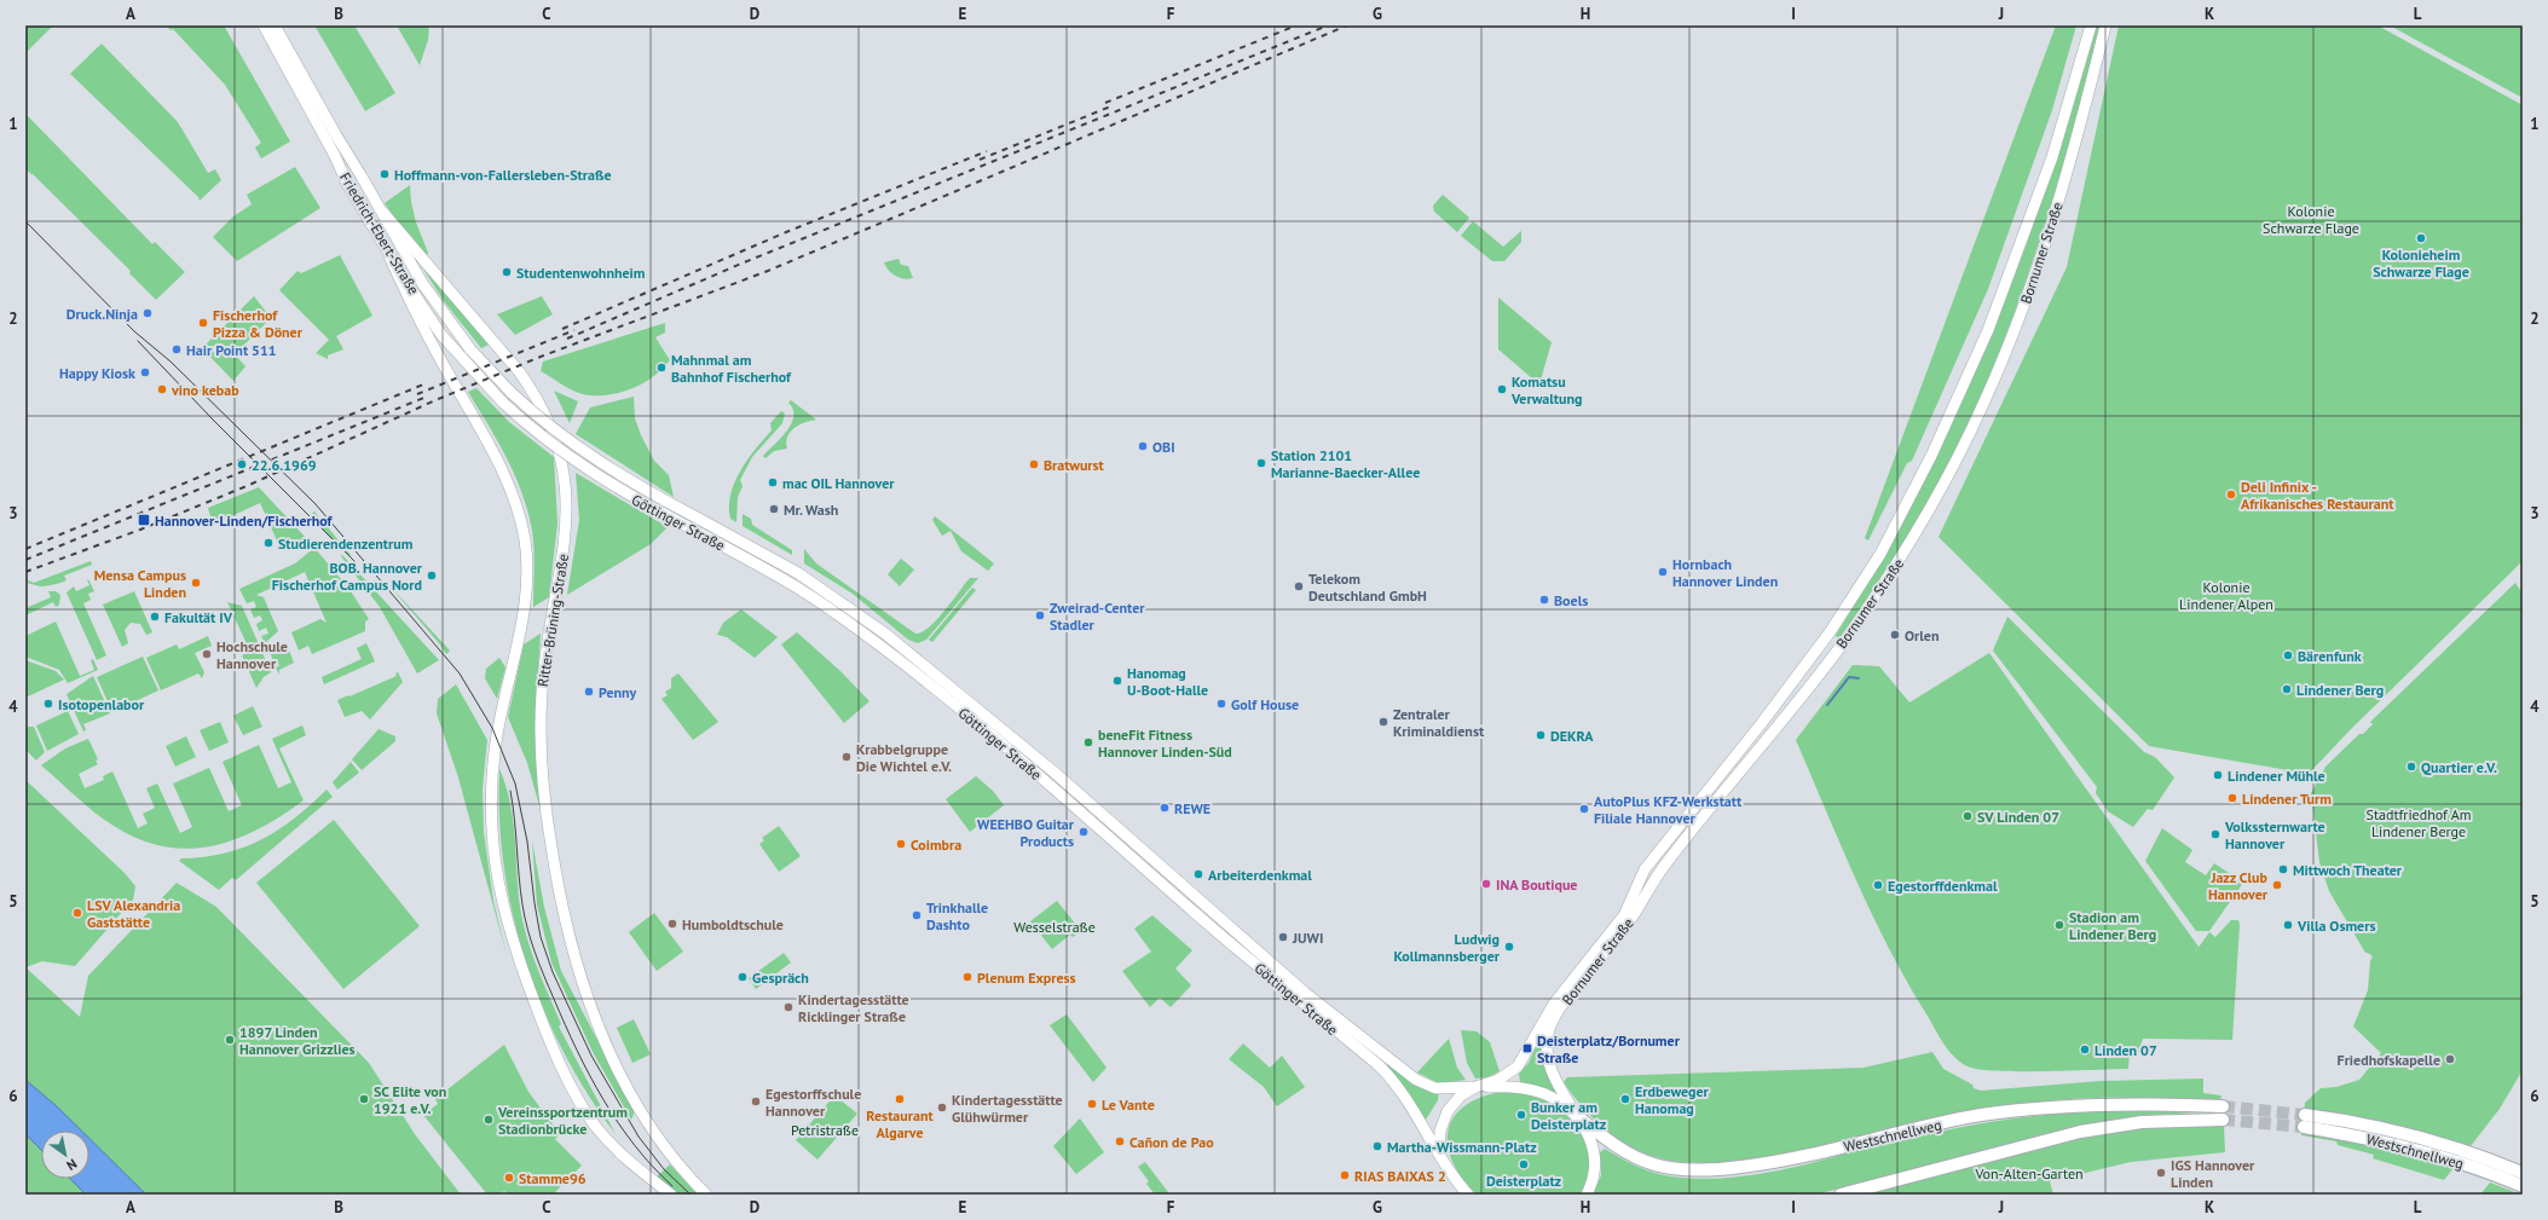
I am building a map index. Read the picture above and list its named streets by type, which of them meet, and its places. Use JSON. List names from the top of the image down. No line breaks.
{"streets":{"highway":["Westschnellweg"],"main road":["Friedrich-Ebert-Straße","Bornumer Straße","Göttinger Straße","Ritter-Brüning-Straße"]},"crossings":[["Friedrich-Ebert-Straße","Göttinger Straße"],["Friedrich-Ebert-Straße","Ritter-Brüning-Straße"],["Bornumer Straße","Göttinger Straße"],["Bornumer Straße","Westschnellweg"]],"parks":["Kolonie Schwarze Flage","Kolonie Lindener Alpen","Stadtfriedhof Am Lindener Berge","Wesselstraße","Petristraße","Von-Alten-Garten"],"places":{"other":["Hoffmann-von-Fallersleben-Straße","Kolonieheim Schwarze Flage","Studentenwohnheim","Druck.Ninja","Fischerhof Pizza & Döner","Hair Point 511","Mahnmal am Bahnhof Fischerhof","Happy Kiosk","vino kebab","Komatsu Verwaltung","OBI","Station 2101 Marianne-Baecker-Allee","22.6.1969","Bratwurst","mac OIL Hannover","Deli Infinix - Afrikanisches Restaurant","Mr. Wash","Studierendenzentrum","Hornbach Hannover Linden","BOB. Hannover Fischerhof Campus Nord","Mensa Campus Linden","Telekom Deutschland GmbH","Boels","Zweirad-Center Stadler","Fakultät IV","Orlen","Hochschule Hannover","Bärenfunk","Hanomag U-Boot-Halle","Lindener Berg","Penny","Isotopenlabor","Golf House","Zentraler Kriminaldienst","DEKRA","beneFit Fitness Hannover Linden-Süd","Krabbelgruppe Die Wichtel e.V.","Quartier e.V.","Lindener Mühle","Lindener Turm","REWE","AutoPlus KFZ-Werkstatt Filiale Hannover","SV Linden 07","WEEHBO Guitar Products","Volkssternwarte Hannover","Coimbra","Mittwoch Theater","Arbeiterdenkmal","INA Boutique","Egestorffdenkmal","Jazz Club Hannover","LSV Alexandria Gaststätte","Trinkhalle Dashto","Humboldtschule","Stadion am Lindener Berg","Villa Osmers","JUWI","Ludwig Kollmannsberger","Gespräch","Plenum Express","Kindertagesstätte Ricklinger Straße","1897 Linden Hannover Grizzlies","Linden 07","Friedhofskapelle","SC Elite von 1921 e.V.","Restaurant Algarve","Erdbeweger Hanomag","Egestorffschule Hannover","Le Vante","Kindertagesstätte Glühwürmer","Bunker am Deisterplatz","Vereinssportzentrum Stadionbrücke","Cañon de Pao","Martha-Wissmann-Platz","Deisterplatz","IGS Hannover Linden","RIAS BAIXAS 2","Stamme96"],"transit":["Hannover-Linden/Fischerhof","Deisterplatz/Bornumer Straße"]},"north":"bottom right","grid":{"columns":["A","B","C","D","E","F","G","H","I","J","K","L"],"rows":["1","2","3","4","5","6"]}}
